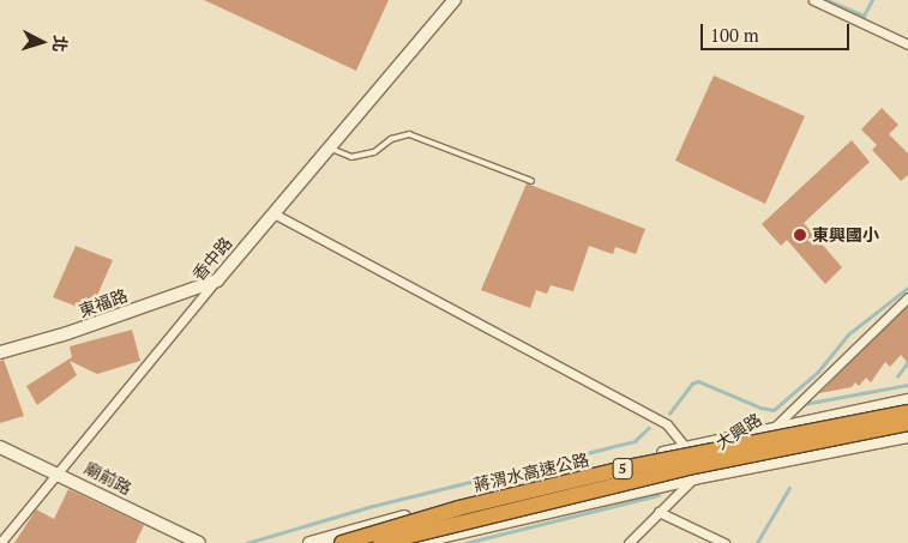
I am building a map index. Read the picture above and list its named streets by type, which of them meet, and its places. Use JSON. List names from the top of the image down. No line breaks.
{"streets":{"highway":["5","蔣渭水高速公路"],"main road":["香中路","東福路","廟前路"],"street":["大興路"]},"crossings":[["香中路","東福路"],["香中路","廟前路"]],"places":["東興國小"],"scale_bar":"100 m","north":"right"}
